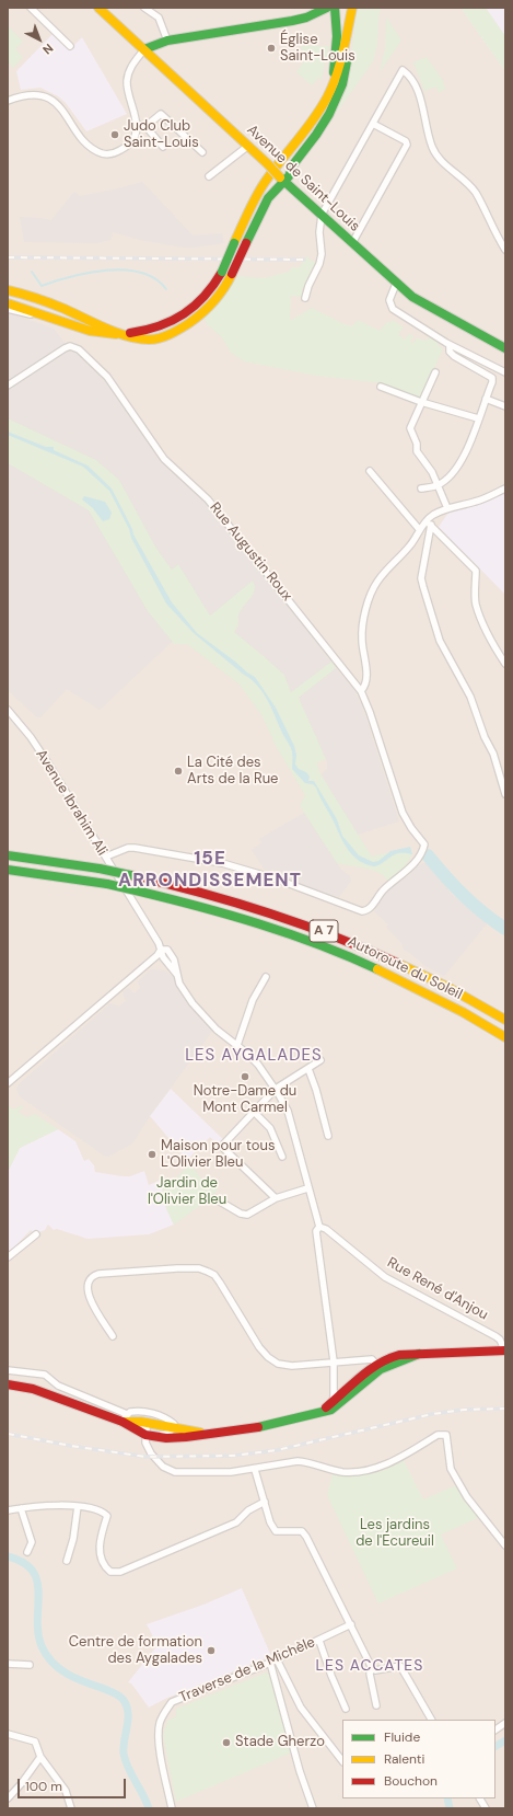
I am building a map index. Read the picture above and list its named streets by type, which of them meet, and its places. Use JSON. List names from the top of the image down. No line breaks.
{"streets":{"main road":["Avenue de Saint-Louis","A 7","Autoroute du Soleil"],"street":["Rue Augustin Roux","Avenue Ibrahim Ali","Rue René d'Anjou","Traverse de la Michèle"]},"crossings":[["Rue Augustin Roux","Avenue Ibrahim Ali"],["Avenue Ibrahim Ali","Autoroute du Soleil"]],"districts":["15E ARRONDISSEMENT","LES AYGALADES","LES ACCATES"],"parks":["Jardin de l'Olivier Bleu","Les jardins de l'Ecureuil"],"places":["Église Saint-Louis","Judo Club Saint-Louis","La Cité des Arts de la Rue","Notre-Dame du Mont Carmel","Maison pour tous L'Olivier Bleu","Centre de formation des Aygalades","Stade Gherzo"],"legend":["Fluide","Ralenti","Bouchon"],"scale_bar":"100 m","north":"bottom right"}
